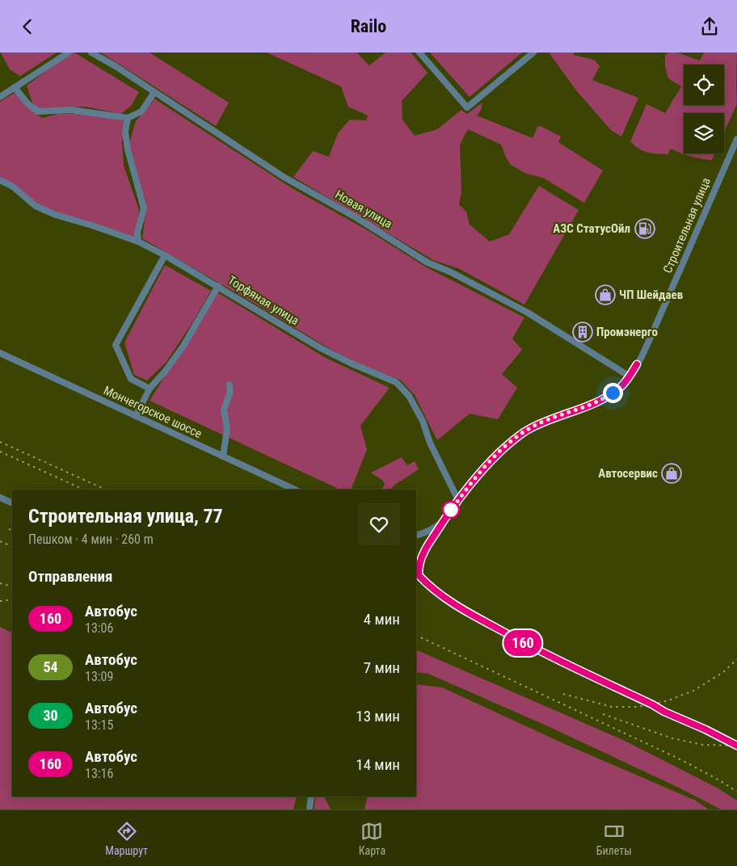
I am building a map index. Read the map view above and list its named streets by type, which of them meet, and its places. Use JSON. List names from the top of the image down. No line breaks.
{"streets":{"street":["Новая улица","Строительная улица","Торфяная улица","Мончегорское шоссе"]},"crossings":[["Новая улица","Строительная улица"],["Строительная улица","Торфяная улица"]],"places":{"fuel station":["АЗС СтатусОйл"],"shop":["ЧП Шейдаев","Автосервис"],"building":["Промэнерго"]},"lines":["bus line 160"],"page":{"header":"Railo","on_map":"160","heading":[["Строительная улица, 77","Пешком · 4 мин · 260 m"],"Отправления"],"list":[{"mark":"160","name":"Автобус","note":"13:06","value":"4 мин"},{"mark":"54","name":"Автобус","note":"13:09","value":"7 мин"},{"mark":"30","name":"Автобус","note":"13:15","value":"13 мин"},{"mark":"160","name":"Автобус","note":"13:16","value":"14 мин"}],"tabs":["Маршрут","Карта","Билеты"]}}
